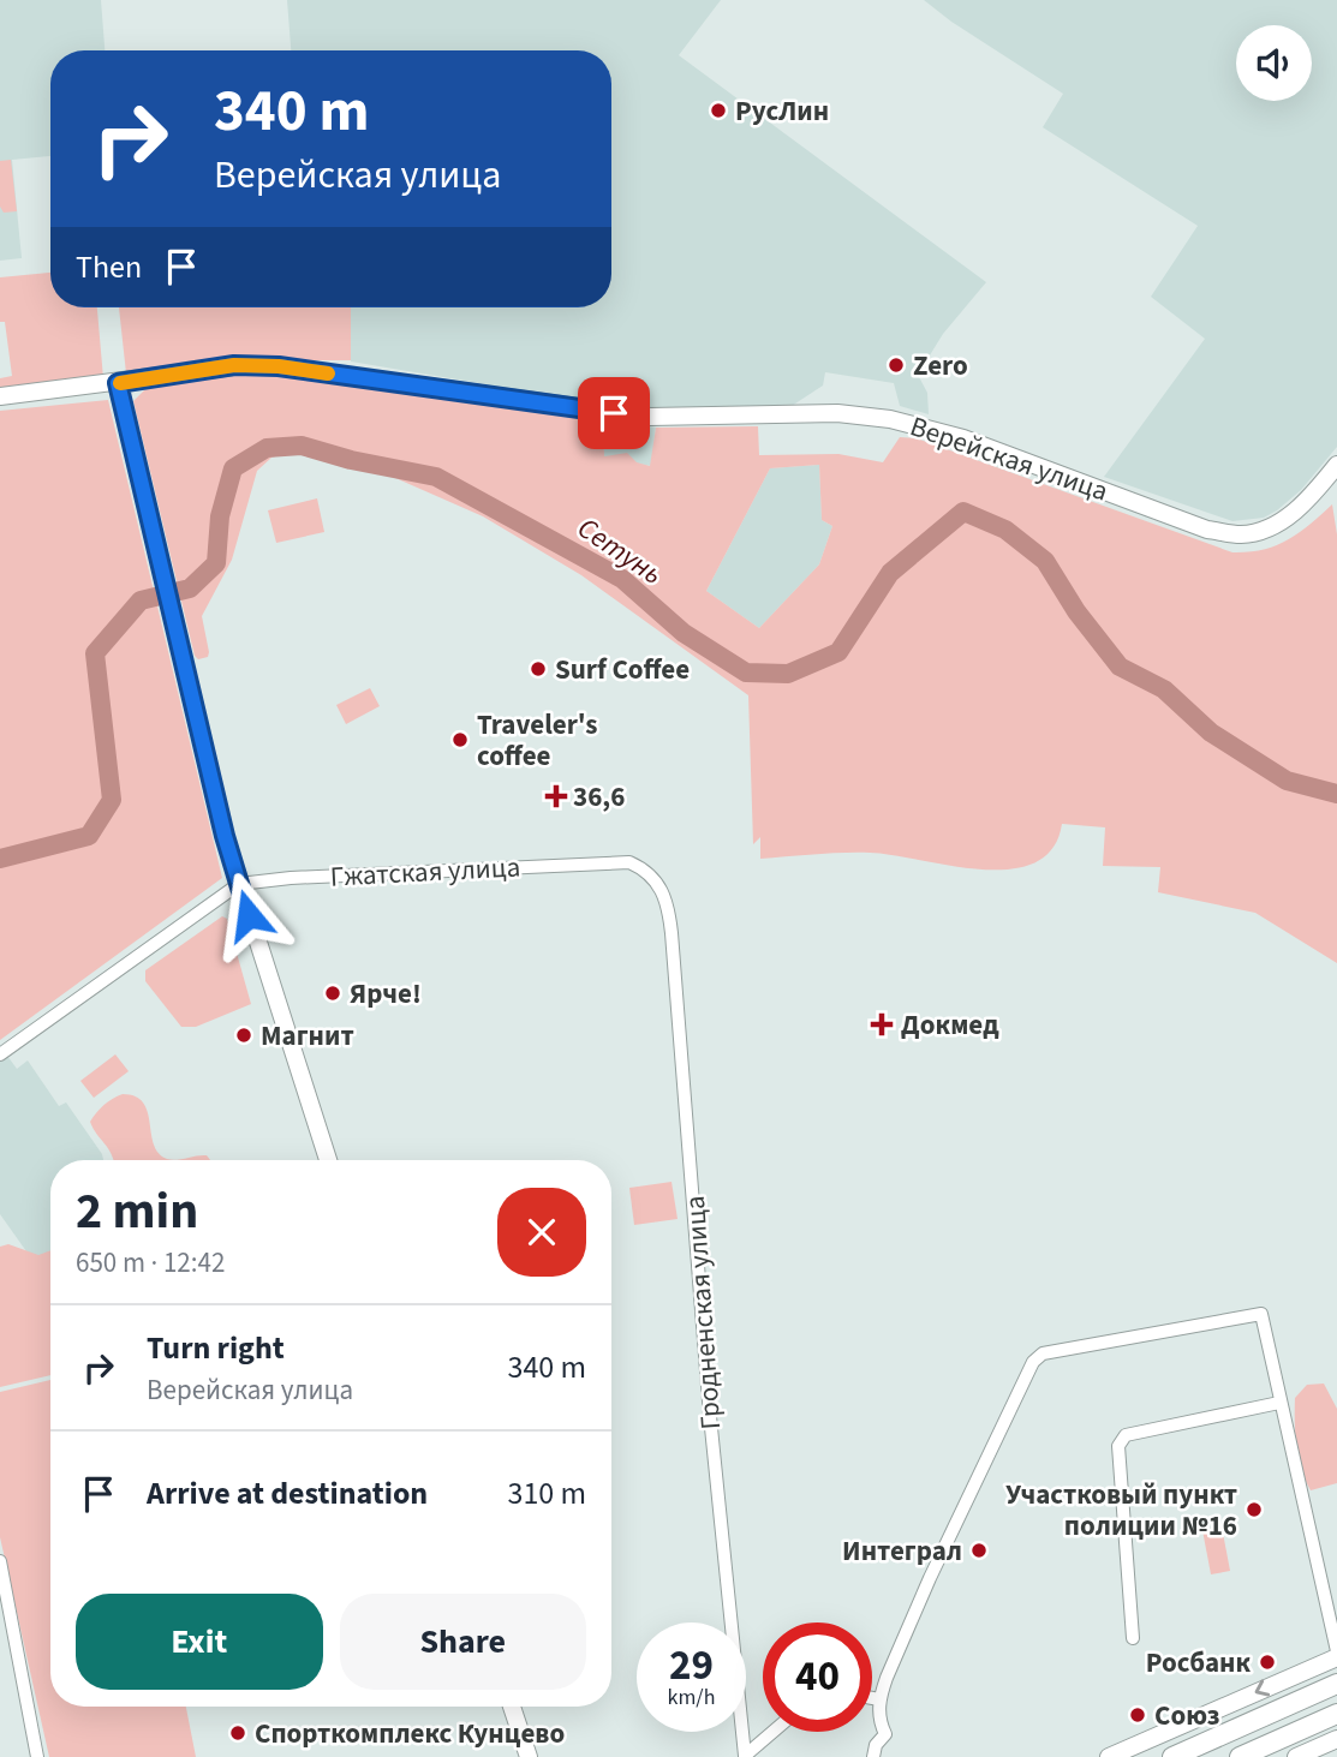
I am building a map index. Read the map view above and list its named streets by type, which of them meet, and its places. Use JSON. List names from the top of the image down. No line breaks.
{"streets":{"street":["Верейская улица","Гжатская улица","Гродненская улица"]},"crossings":[["Гжатская улица","Гродненская улица"]],"water":["Сетунь"],"places":{"other":["РусЛин","Zero","Surf Coffee","Traveler's coffee","Ярче!","Магнит","Участковый пункт полиции №16","Интеграл","Росбанк","Союз","Спорткомплекс Кунцево"],"health":["36,6","Докмед"]},"page":{"turn":["340 m","Верейская улица"],"then":"Then","heading":["2 min","650 m · 12:42"],"list":[{"name":"Turn right","note":"Верейская улица","value":"340 m"},{"name":"Arrive at destination","value":"310 m"}],"buttons":["Exit","Share"],"speed":"29 km/h","limit":"40"}}
